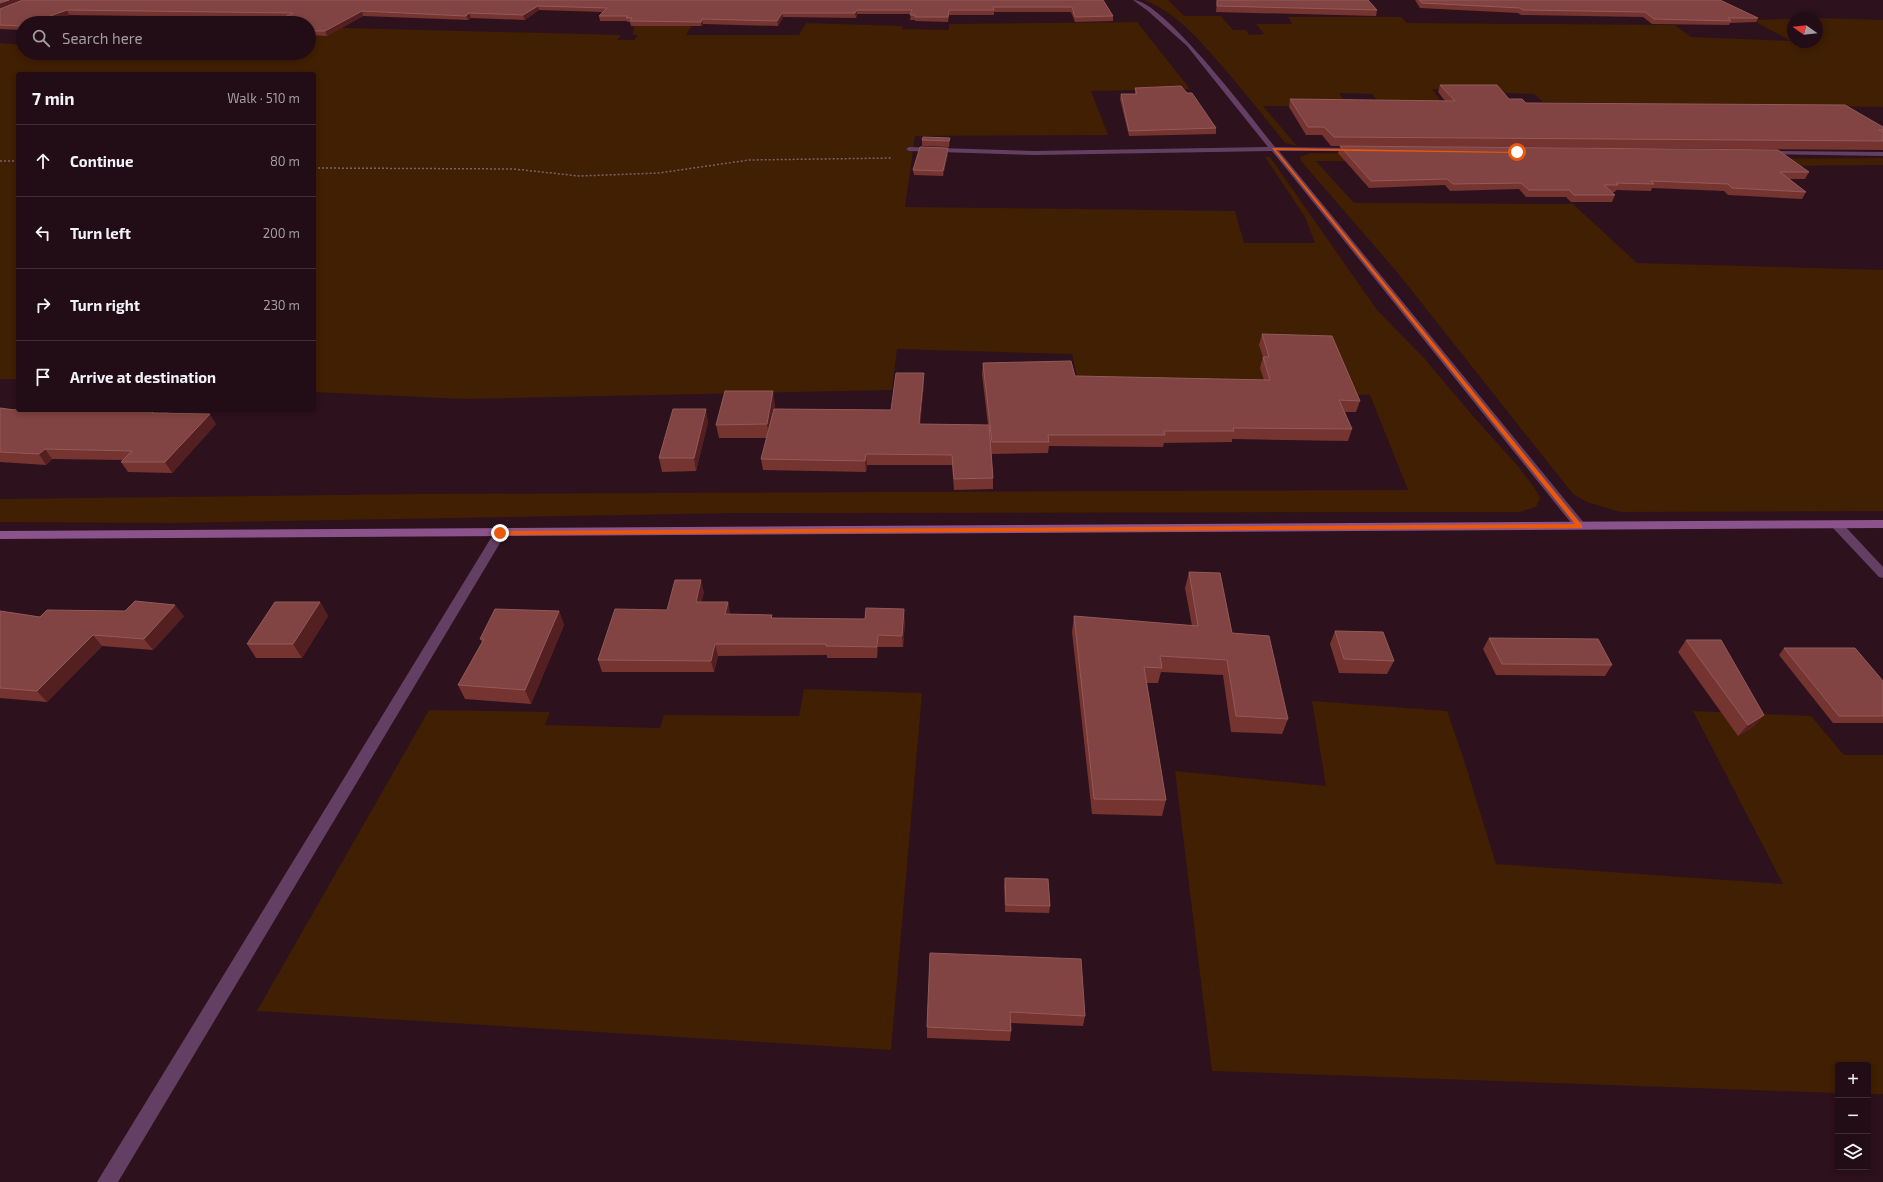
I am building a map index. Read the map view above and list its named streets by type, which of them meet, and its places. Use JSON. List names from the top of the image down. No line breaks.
{"north":"left","page":{"search":"Search here","heading":["7 min","Walk · 510 m"],"list":[["Continue","80 m"],["Turn left","200 m"],["Turn right","230 m"],"Arrive at destination"],"map_buttons":["+","−"]}}
